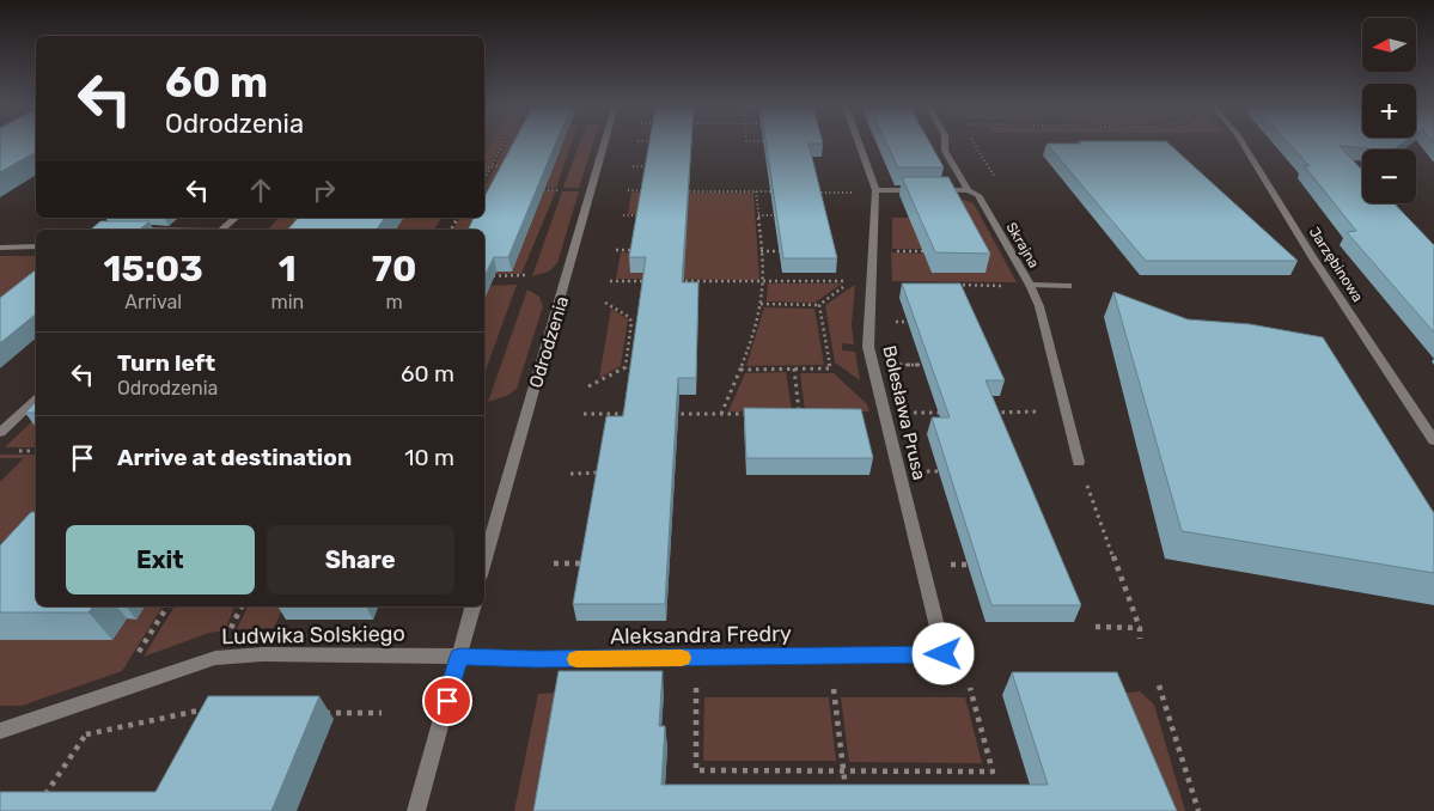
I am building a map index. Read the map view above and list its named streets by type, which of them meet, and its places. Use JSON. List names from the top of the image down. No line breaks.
{"streets":{"street":["Skrajna","Jarzębinowa","Odrodzenia","Bolesława Prusa","Ludwika Solskiego","Aleksandra Fredry"]},"crossings":[["Bolesława Prusa","Aleksandra Fredry"],["Ludwika Solskiego","Aleksandra Fredry"]],"north":"left","page":{"map_buttons":["+","−"],"turn":["60 m","Odrodzenia"],"eta":["15:03","Arrival","1","min","70","m"],"list":[{"name":"Turn left","note":"Odrodzenia","value":"60 m"},{"name":"Arrive at destination","value":"10 m"}],"buttons":["Exit","Share"]}}
